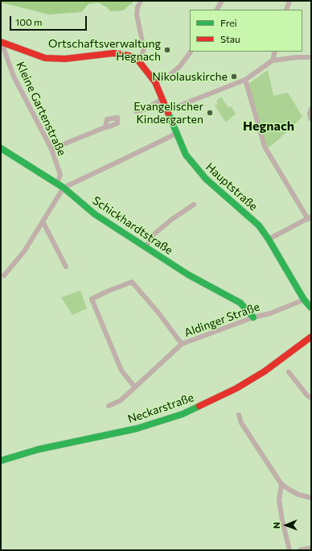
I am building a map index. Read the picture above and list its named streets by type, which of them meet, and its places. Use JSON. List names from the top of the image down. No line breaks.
{"streets":{"street":["Kleine Gartenstraße","Hauptstraße","Schickhardtstraße","Aldinger Straße","Neckarstraße"]},"crossings":[["Kleine Gartenstraße","Schickhardtstraße"],["Hauptstraße","Aldinger Straße"],["Schickhardtstraße","Aldinger Straße"]],"districts":["Hegnach"],"places":["Ortschaftsverwaltung Hegnach","Nikolauskirche","Evangelischer Kindergarten"],"legend":["Frei","Stau"],"scale_bar":"100 m","north":"left"}
